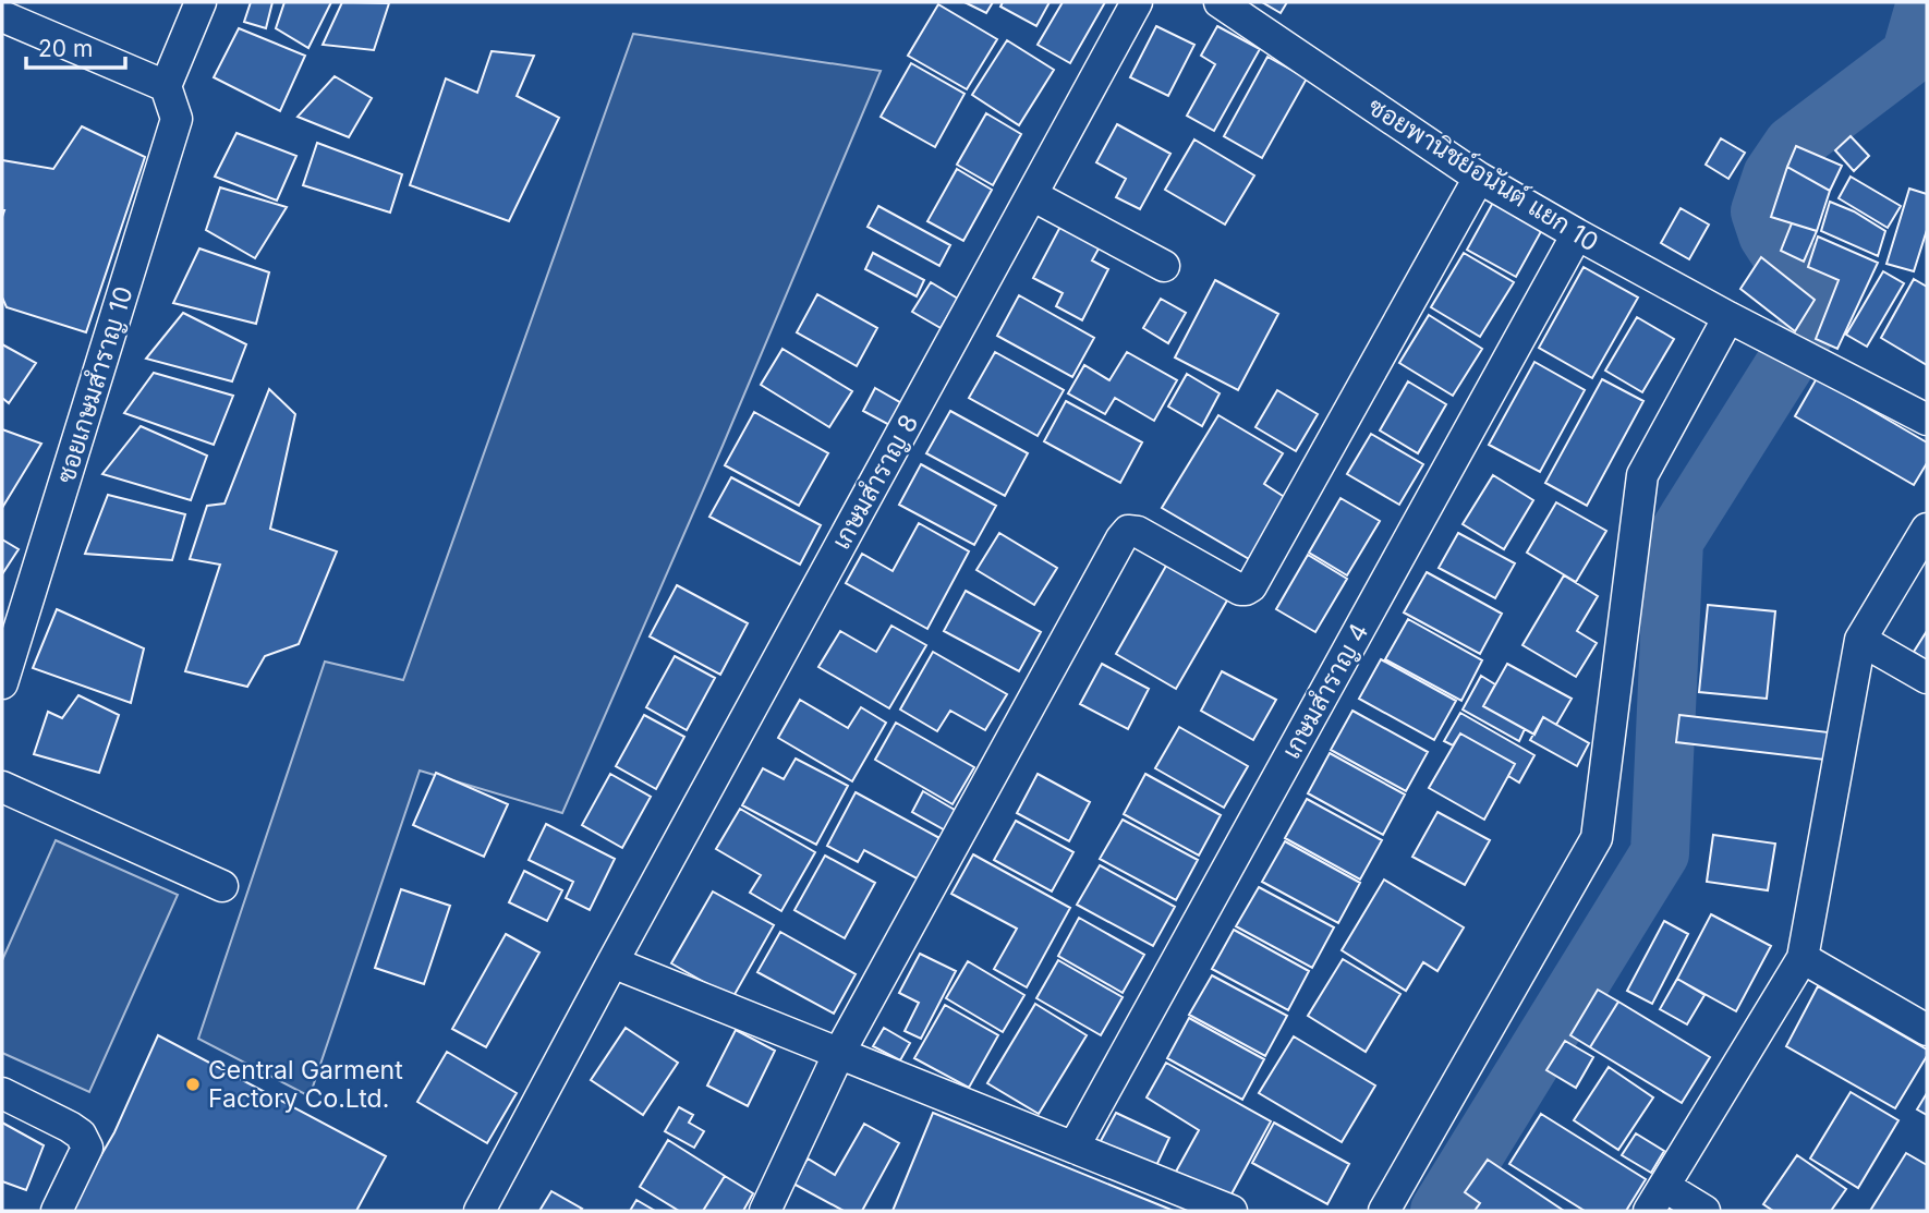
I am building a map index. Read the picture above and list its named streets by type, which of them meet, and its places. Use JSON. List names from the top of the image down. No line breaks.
{"streets":{"street":["ซอยพานิชย์อนันต์ แยก 10","ซอยเกษมสำราญ 10","เกษมสำราญ 8","เกษมสำราญ 4"]},"crossings":[["ซอยพานิชย์อนันต์ แยก 10","เกษมสำราญ 4"]],"places":["Central Garment Factory Co.Ltd."],"scale_bar":"20 m"}
